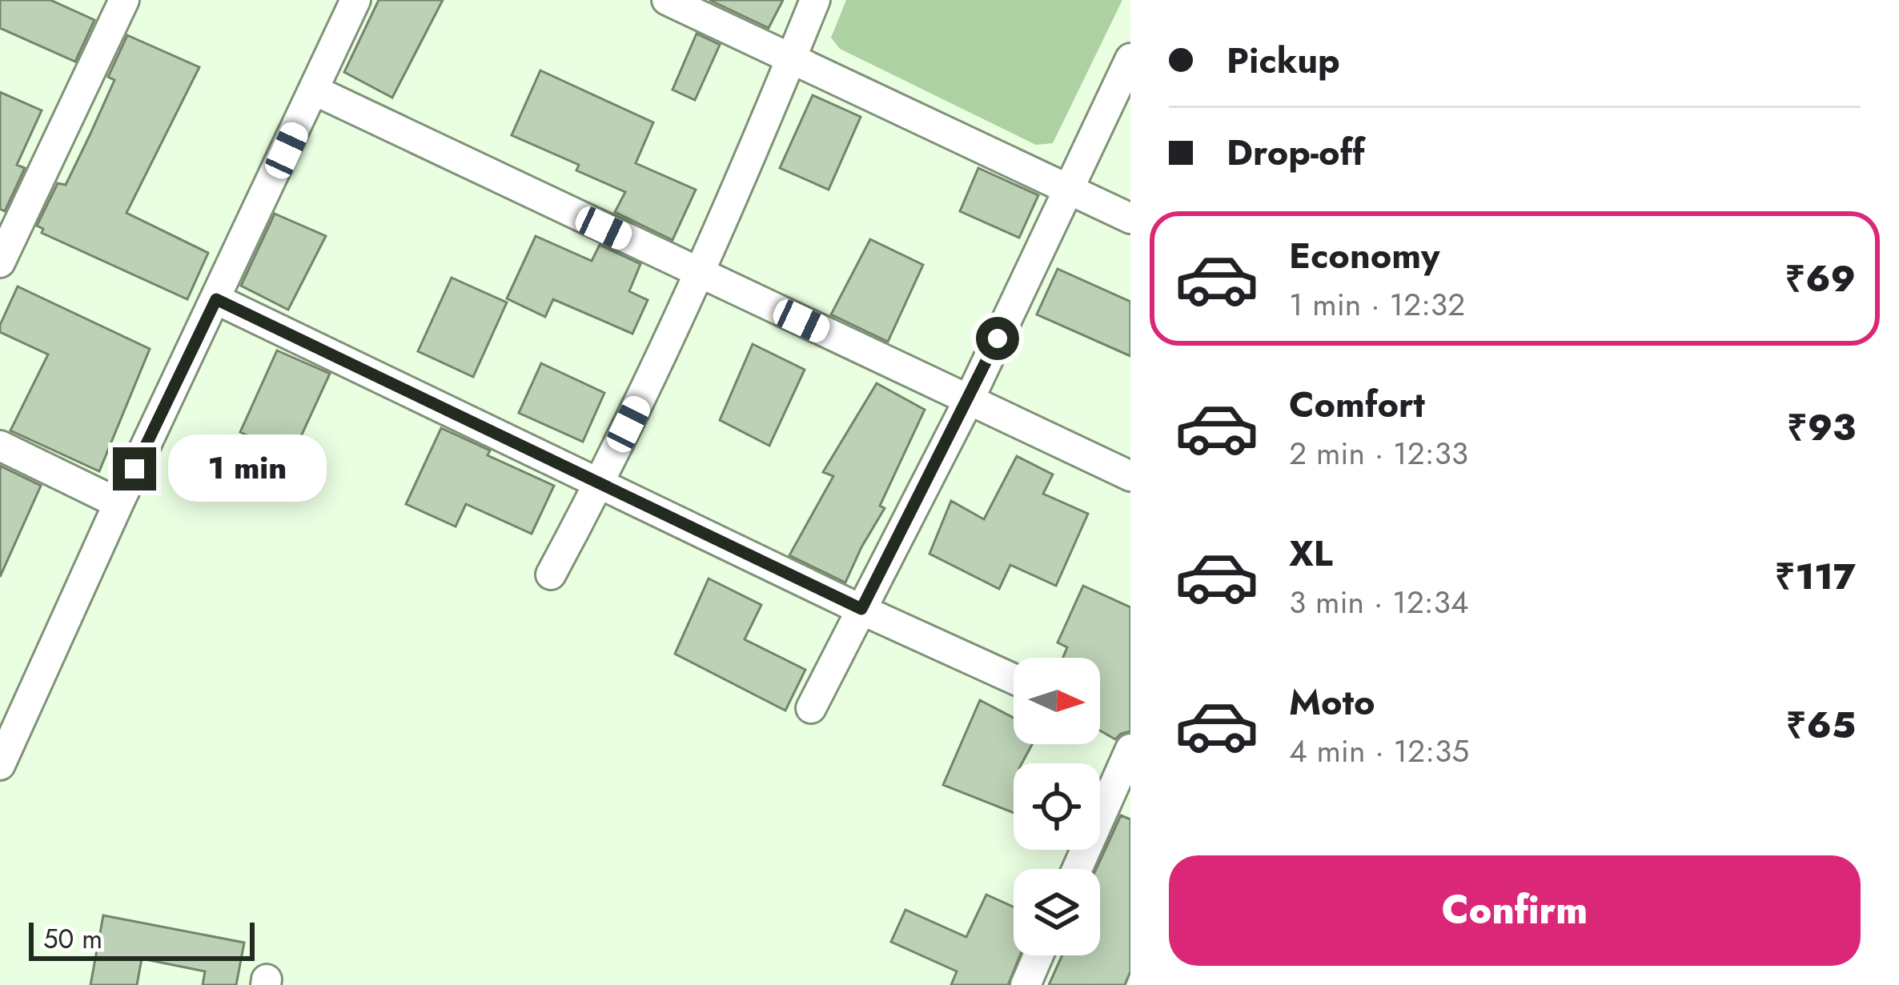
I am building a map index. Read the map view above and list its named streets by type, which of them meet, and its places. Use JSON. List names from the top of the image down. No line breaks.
{"scale_bar":"50 m","north":"right","page":{"banner":["Pickup","Drop-off"],"list":[{"name":"Economy","note":"1 min · 12:32","value":"₹69"},{"name":"Comfort","note":"2 min · 12:33","value":"₹93"},{"name":"XL","note":"3 min · 12:34","value":"₹117"},{"name":"Moto","note":"4 min · 12:35","value":"₹65"}],"bubble":"1 min","buttons":"Confirm","scale":"50 m"}}
